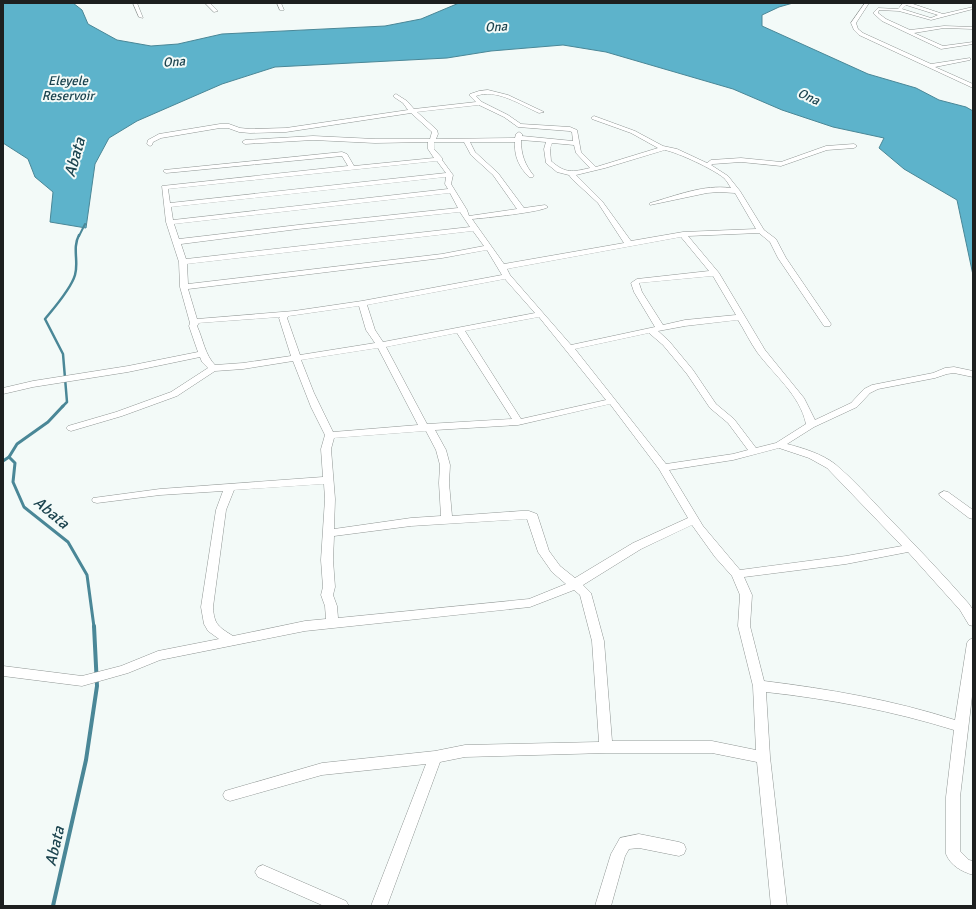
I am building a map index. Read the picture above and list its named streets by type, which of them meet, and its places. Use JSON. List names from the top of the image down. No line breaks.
{"water":["Ona","Eleyele Reservoir","Abata"]}
